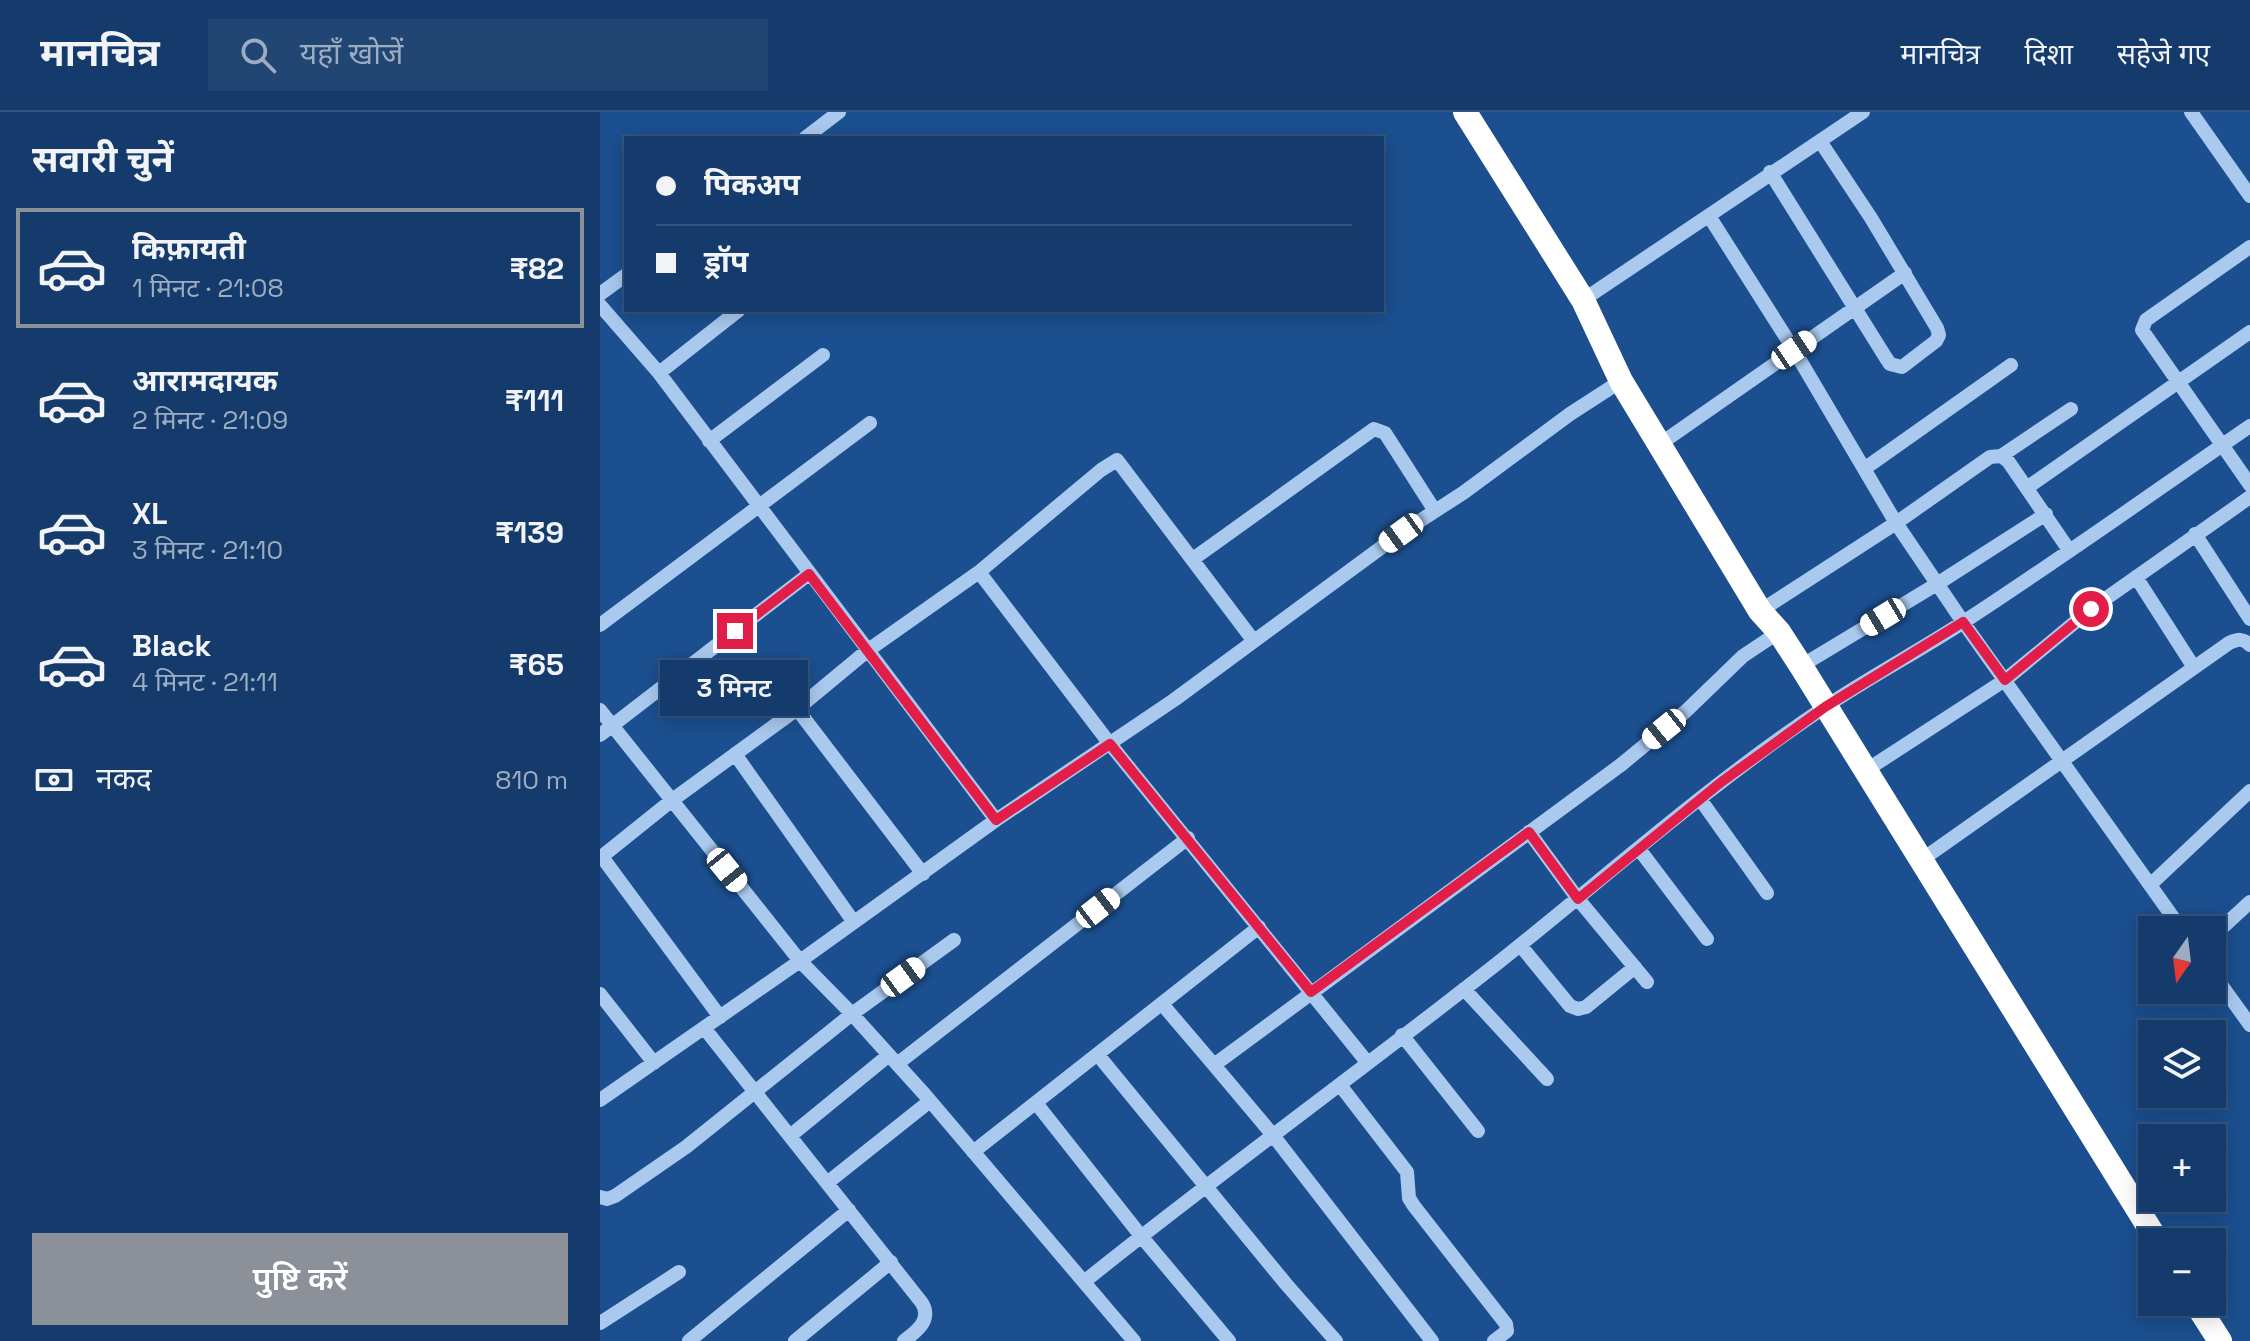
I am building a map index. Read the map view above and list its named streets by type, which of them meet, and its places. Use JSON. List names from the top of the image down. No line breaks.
{"north":"bottom","page":{"header":"मानचित्र","search":"यहाँ खोजें","nav":["मानचित्र","दिशा","सहेजे गए"],"heading":"सवारी चुनें","banner":["पिकअप","ड्रॉप"],"list":[{"name":"किफ़ायती","note":"1 मिनट · 21:08","value":"₹82"},{"name":"आरामदायक","note":"2 मिनट · 21:09","value":"₹111"},{"name":"XL","note":"3 मिनट · 21:10","value":"₹139"},{"name":"Black","note":"4 मिनट · 21:11","value":"₹65"}],"bubble":"3 मिनट","pay":["नकद","810 m"],"map_buttons":["+","−"],"buttons":"पुष्टि करें"}}
